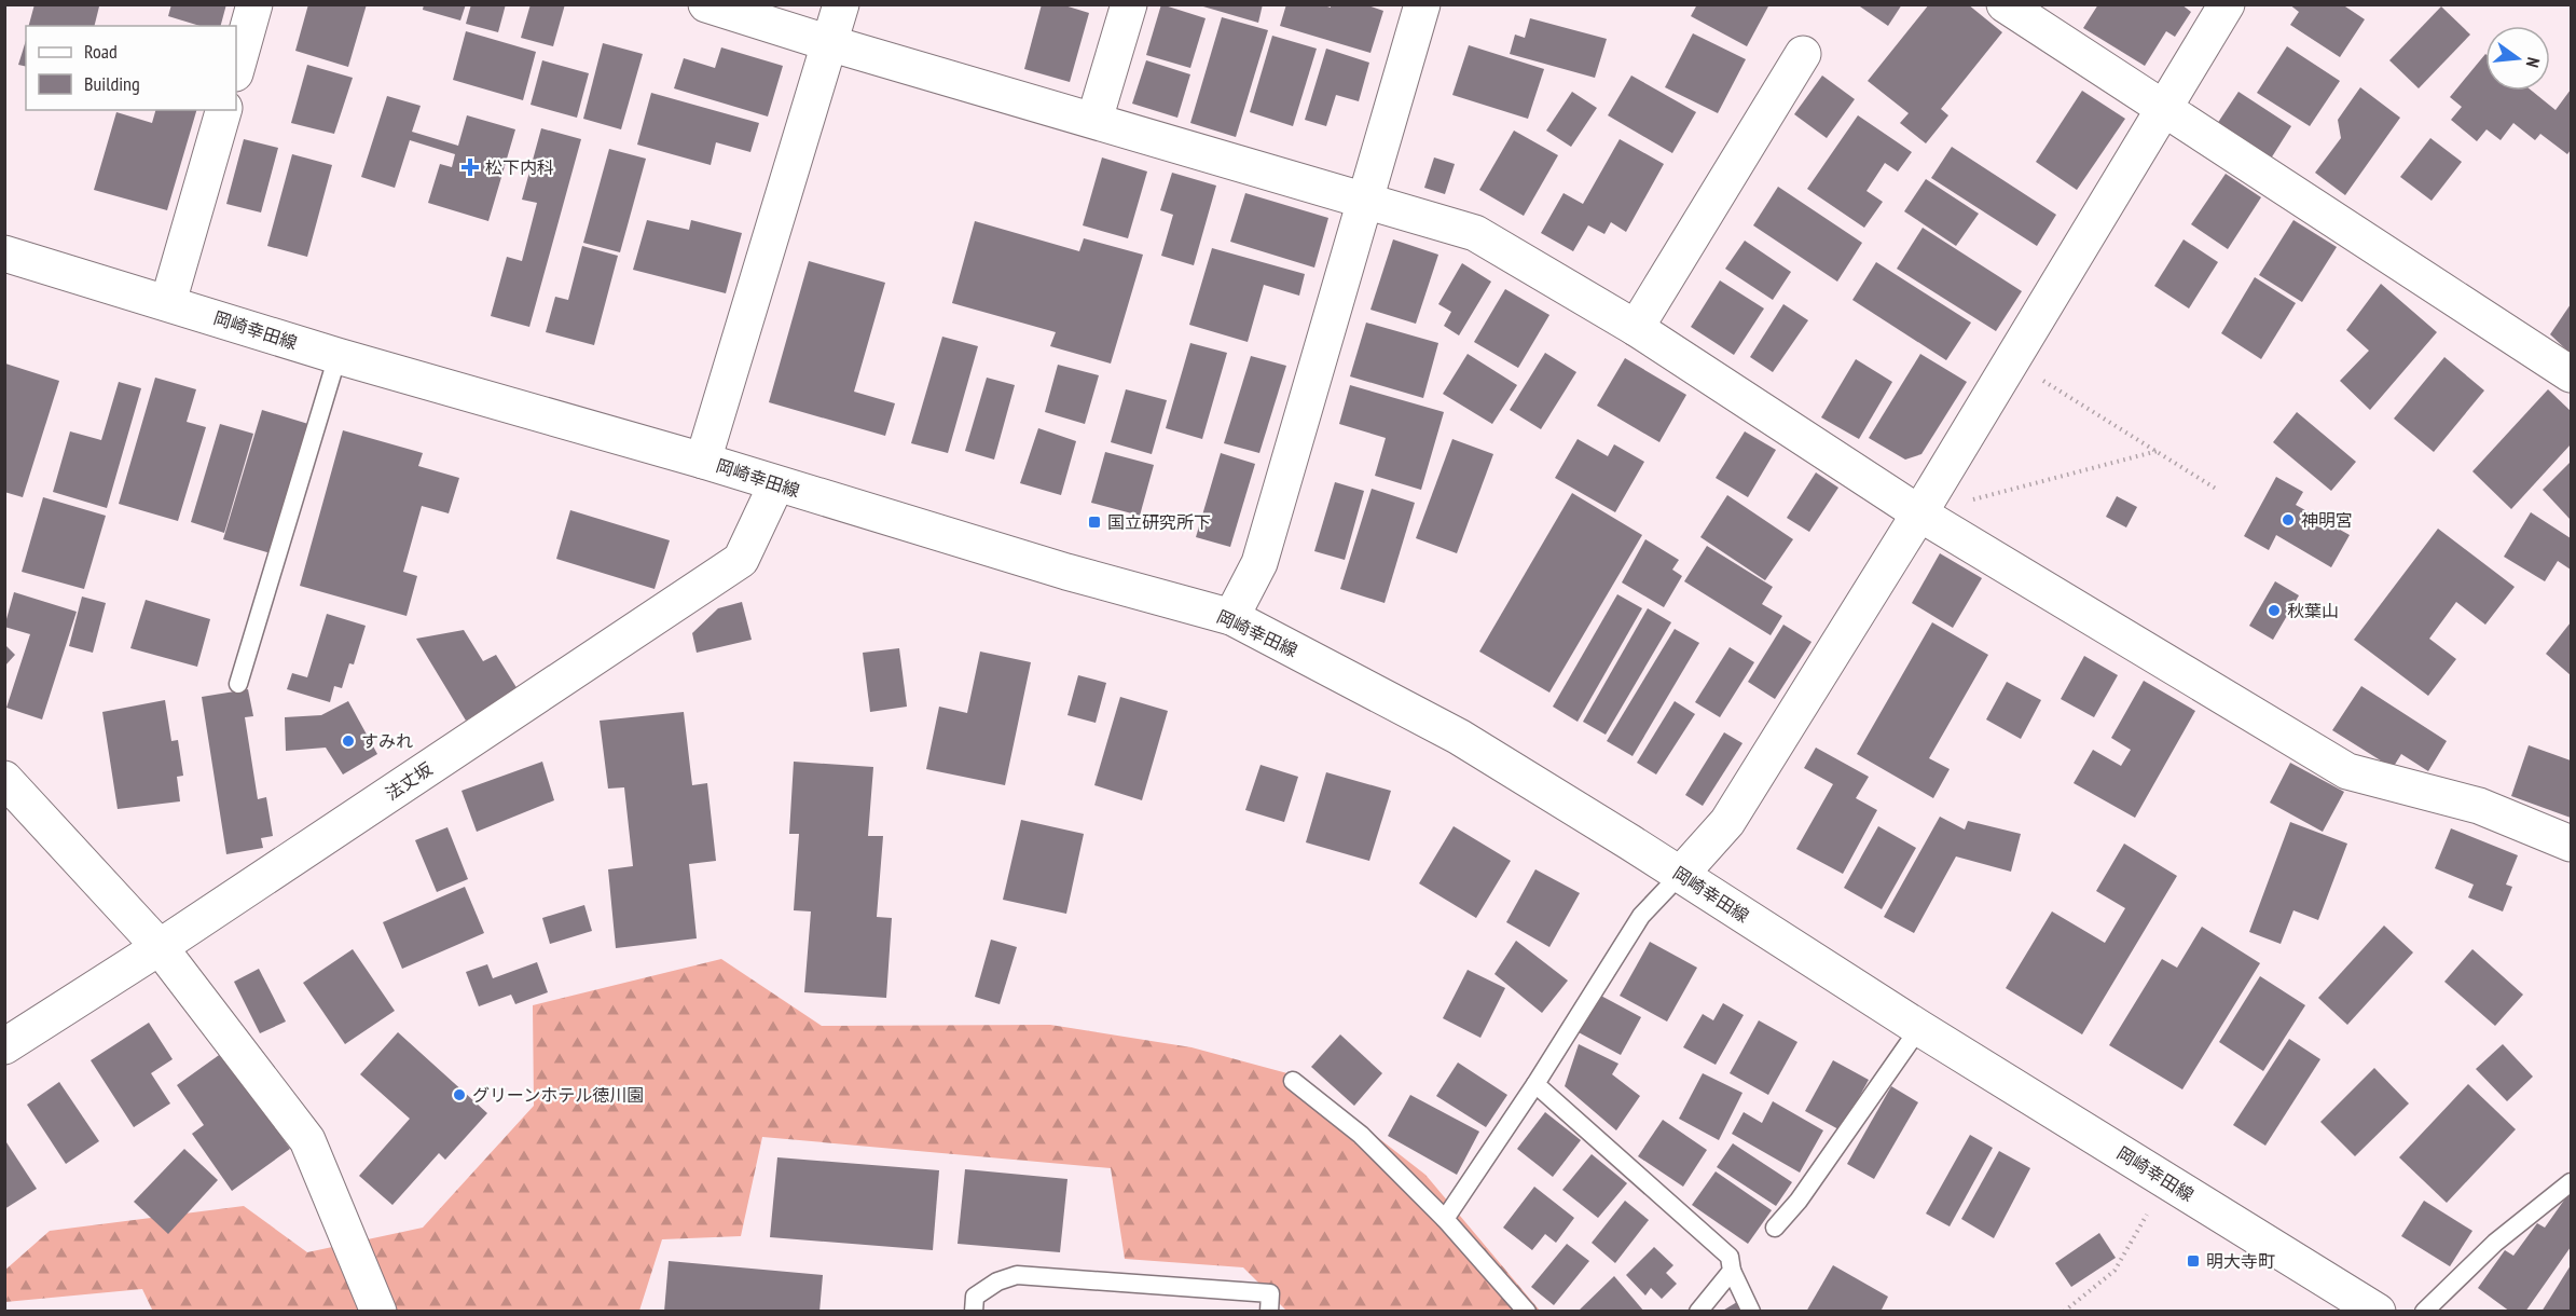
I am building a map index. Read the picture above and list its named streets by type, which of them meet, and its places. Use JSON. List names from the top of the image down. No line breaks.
{"streets":{"street":["岡崎幸田線","法丈坂"]},"crossings":[["岡崎幸田線","法丈坂"]],"places":{"health":["松下内科"],"other":["神明宮","秋葉山","すみれ","グリーンホテル徳川園"],"transit":["国立研究所下","明大寺町"]},"legend":["Road","Building"],"north":"right"}
